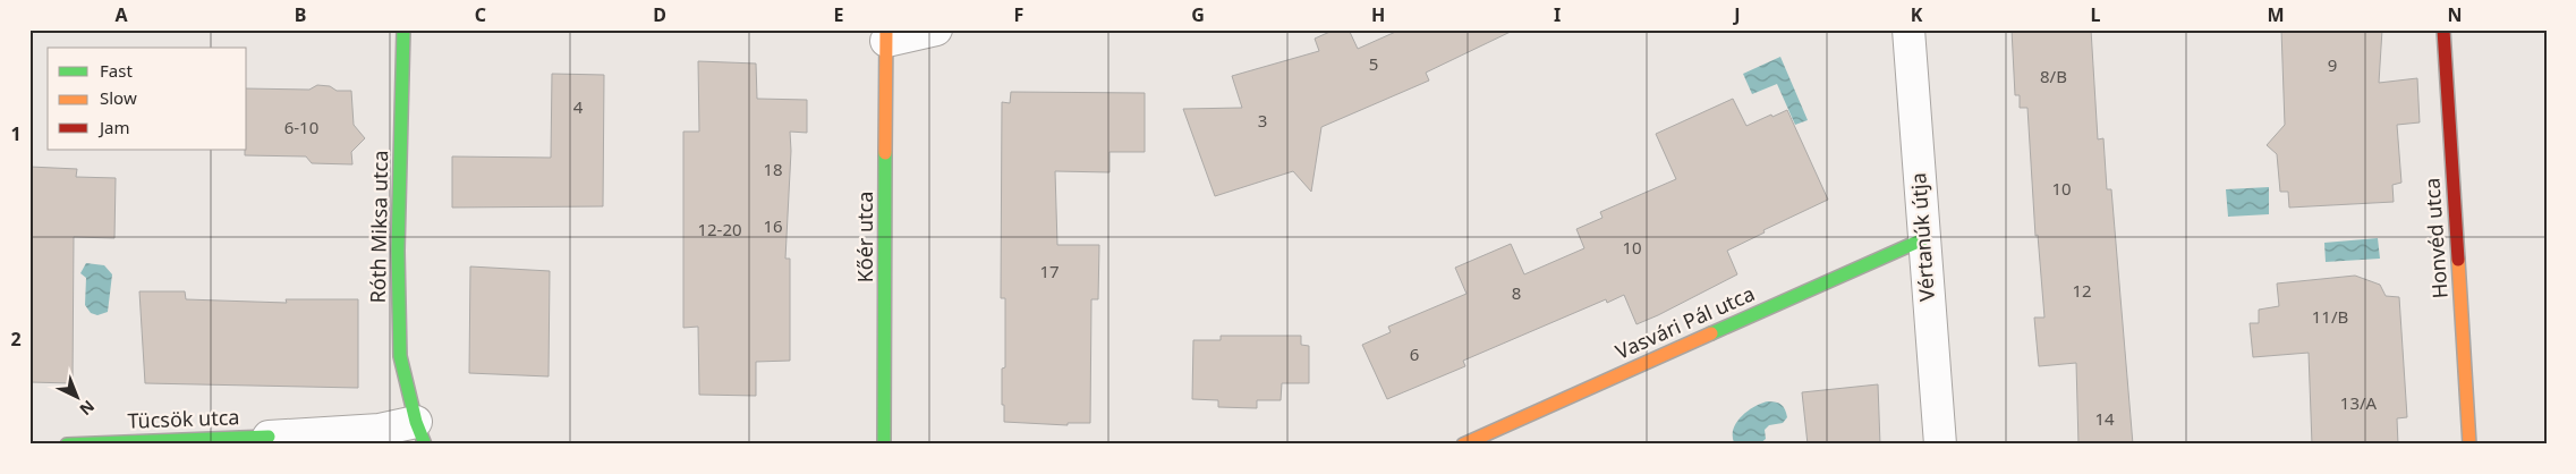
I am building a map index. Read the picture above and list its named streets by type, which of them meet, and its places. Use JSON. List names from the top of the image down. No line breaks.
{"streets":{"street":["Róth Miksa utca","Kőér utca","Vértanúk útja","Honvéd utca","Vasvári Pál utca","Tücsök utca"]},"crossings":[["Vértanúk útja","Vasvári Pál utca"]],"house_numbers":["5","9","8/B","4","3","6-10","18","10","16","12-20","10","17","12","8","11/B","6","13/A","14"],"legend":["Fast","Slow","Jam"],"north":"bottom right","grid":{"columns":["A","B","C","D","E","F","G","H","I","J","K","L","M","N"],"rows":["1","2"]}}
